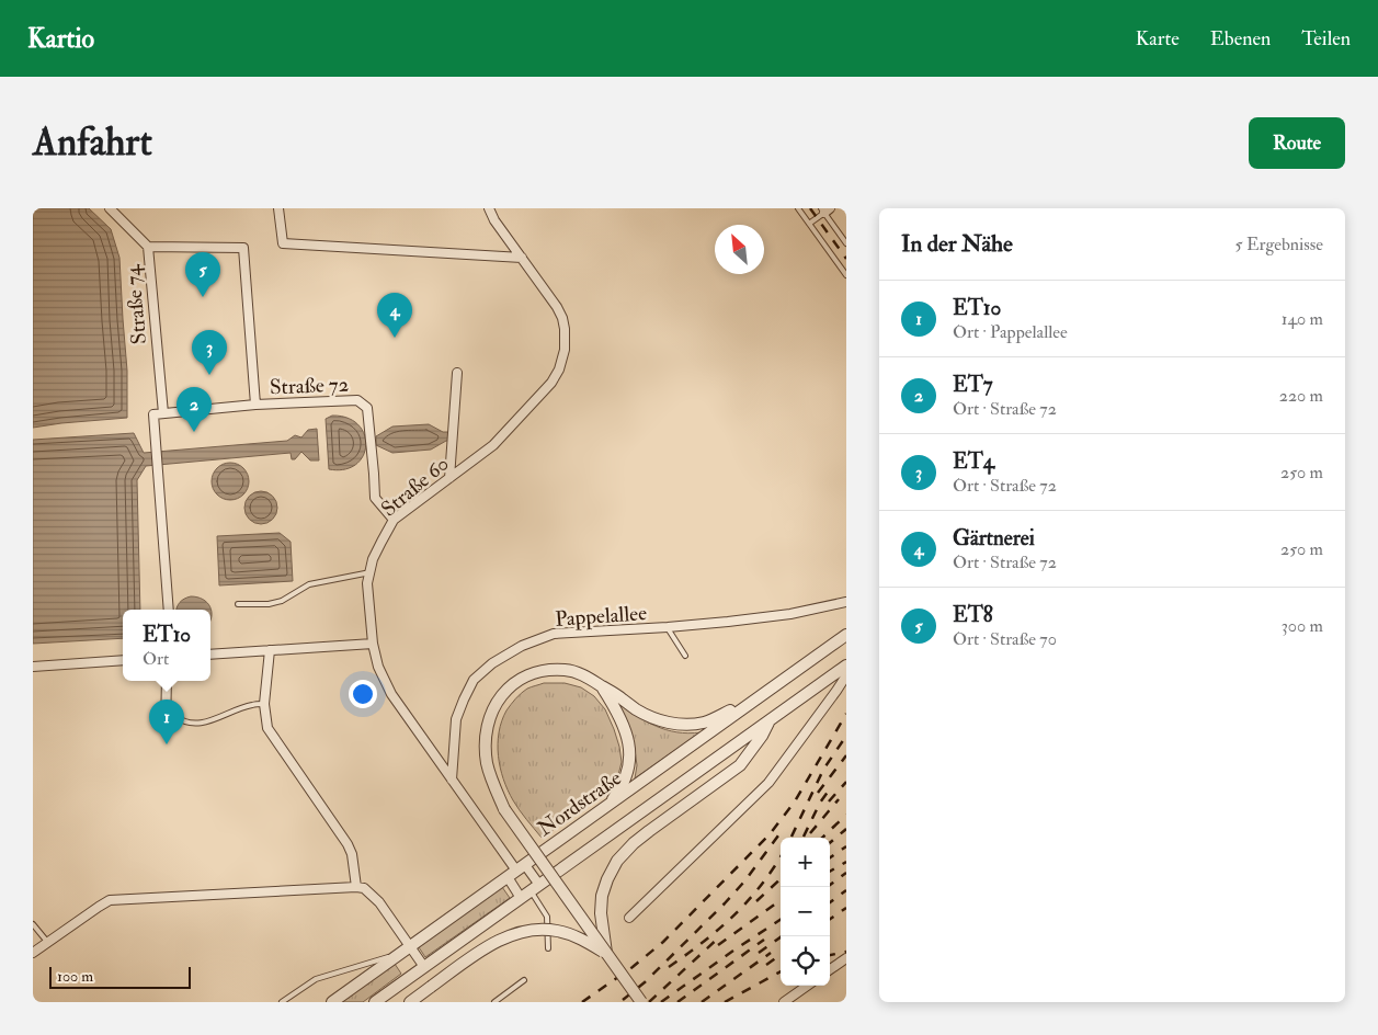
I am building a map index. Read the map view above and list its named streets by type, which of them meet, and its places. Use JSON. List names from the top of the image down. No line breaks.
{"streets":{"street":["Straße 74","Straße 72","Straße 60","Pappelallee","Nordstraße"]},"crossings":[["Straße 74","Straße 72"],["Straße 72","Straße 60"],["Straße 60","Pappelallee"],["Straße 60","Nordstraße"]],"scale_bar":"100 m","north":"top left","page":{"header":"Kartio","nav":["Karte","Ebenen","Teilen"],"buttons":"Route","title":"Anfahrt","heading":["In der Nähe","5 Ergebnisse"],"pins":["5","4","3","2","1"],"list":[{"mark":"1","name":"ET10","note":"Ort · Pappelallee","value":"140 m"},{"mark":"2","name":"ET7","note":"Ort · Straße 72","value":"220 m"},{"mark":"3","name":"ET4","note":"Ort · Straße 72","value":"250 m"},{"mark":"4","name":"Gärtnerei","note":"Ort · Straße 72","value":"250 m"},{"mark":"5","name":"ET8","note":"Ort · Straße 70","value":"300 m"}],"popup":["ET10","Ort"],"map_buttons":["+","−"],"scale":"100 m"}}
